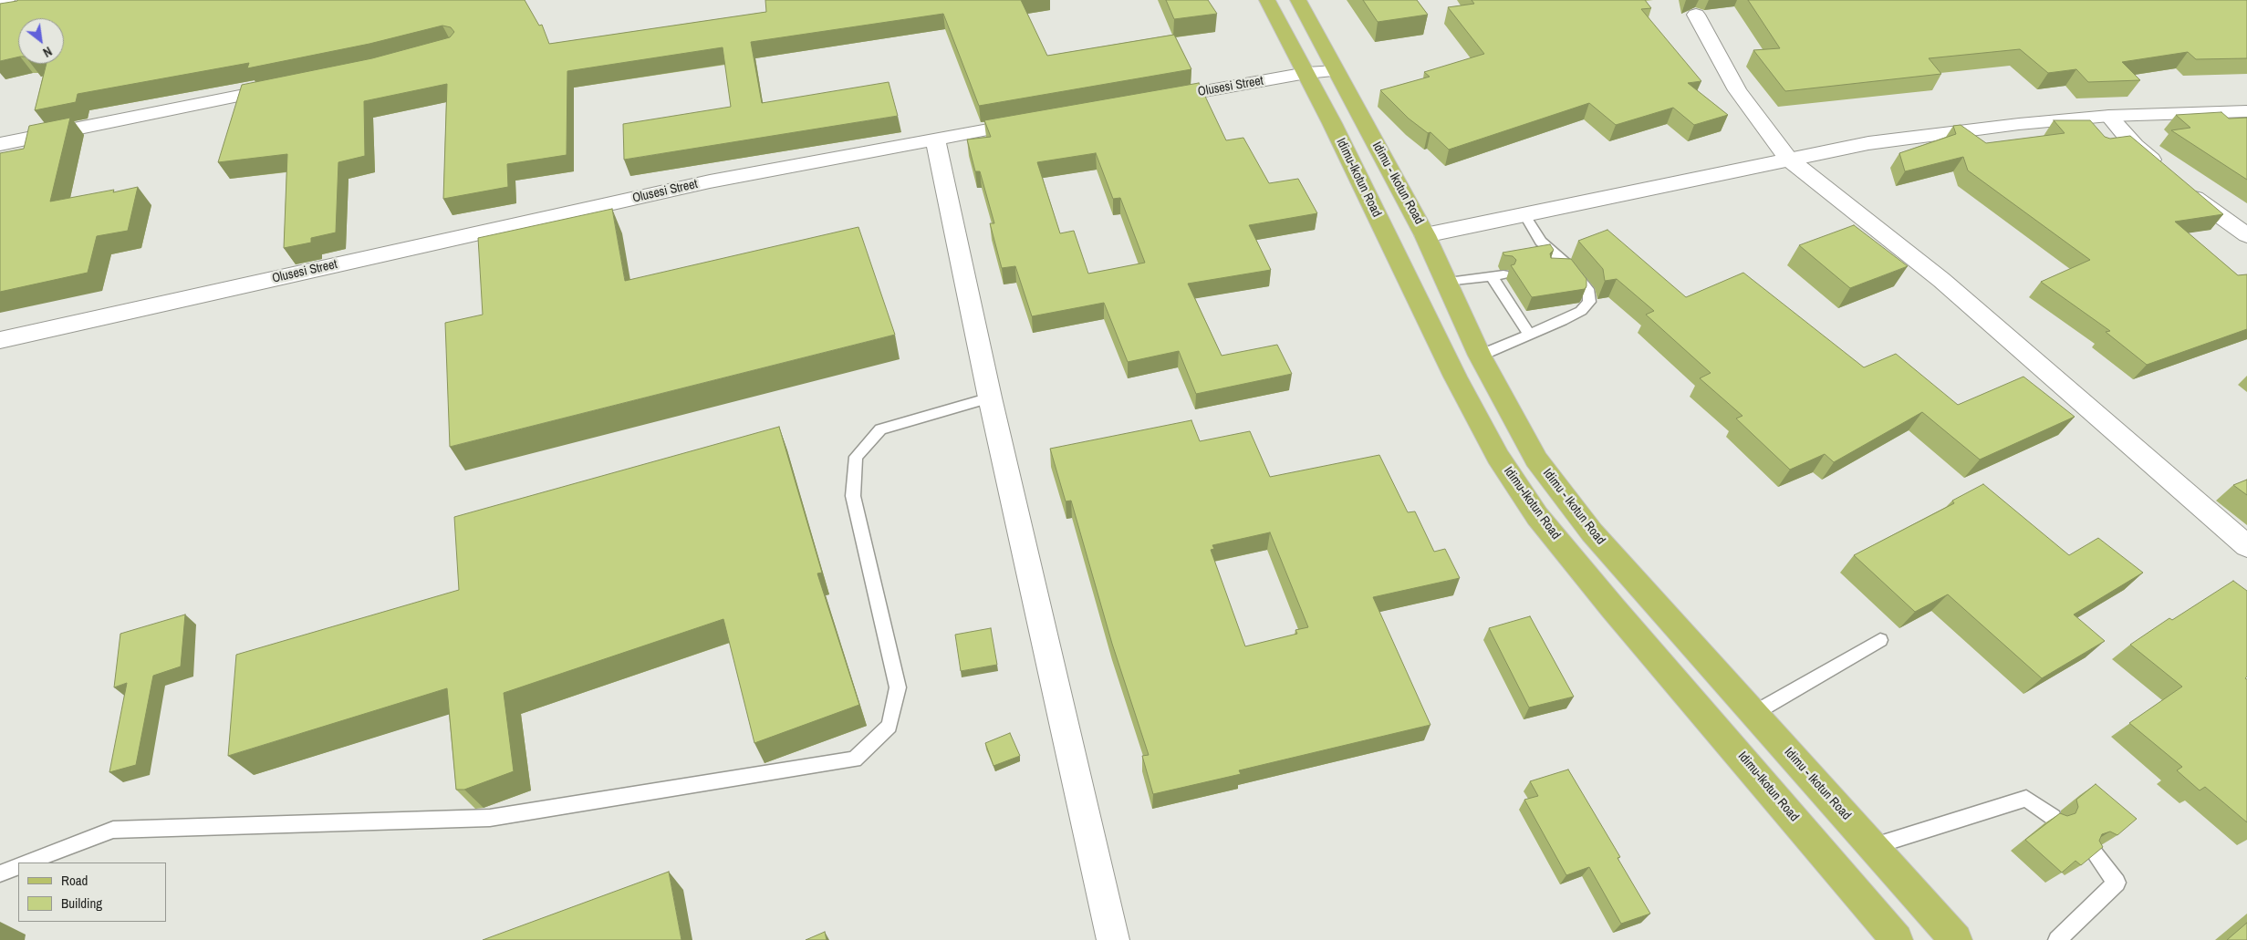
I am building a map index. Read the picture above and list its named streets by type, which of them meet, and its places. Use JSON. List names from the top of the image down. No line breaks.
{"streets":{"main road":["Idimu-Ikotun Road","Idimu - Ikotun Road"],"street":["Olusesi Street"]},"crossings":[["Olusesi Street","Idimu-Ikotun Road"],["Olusesi Street","Idimu - Ikotun Road"]],"legend":["Road","Building"],"north":"bottom right"}
